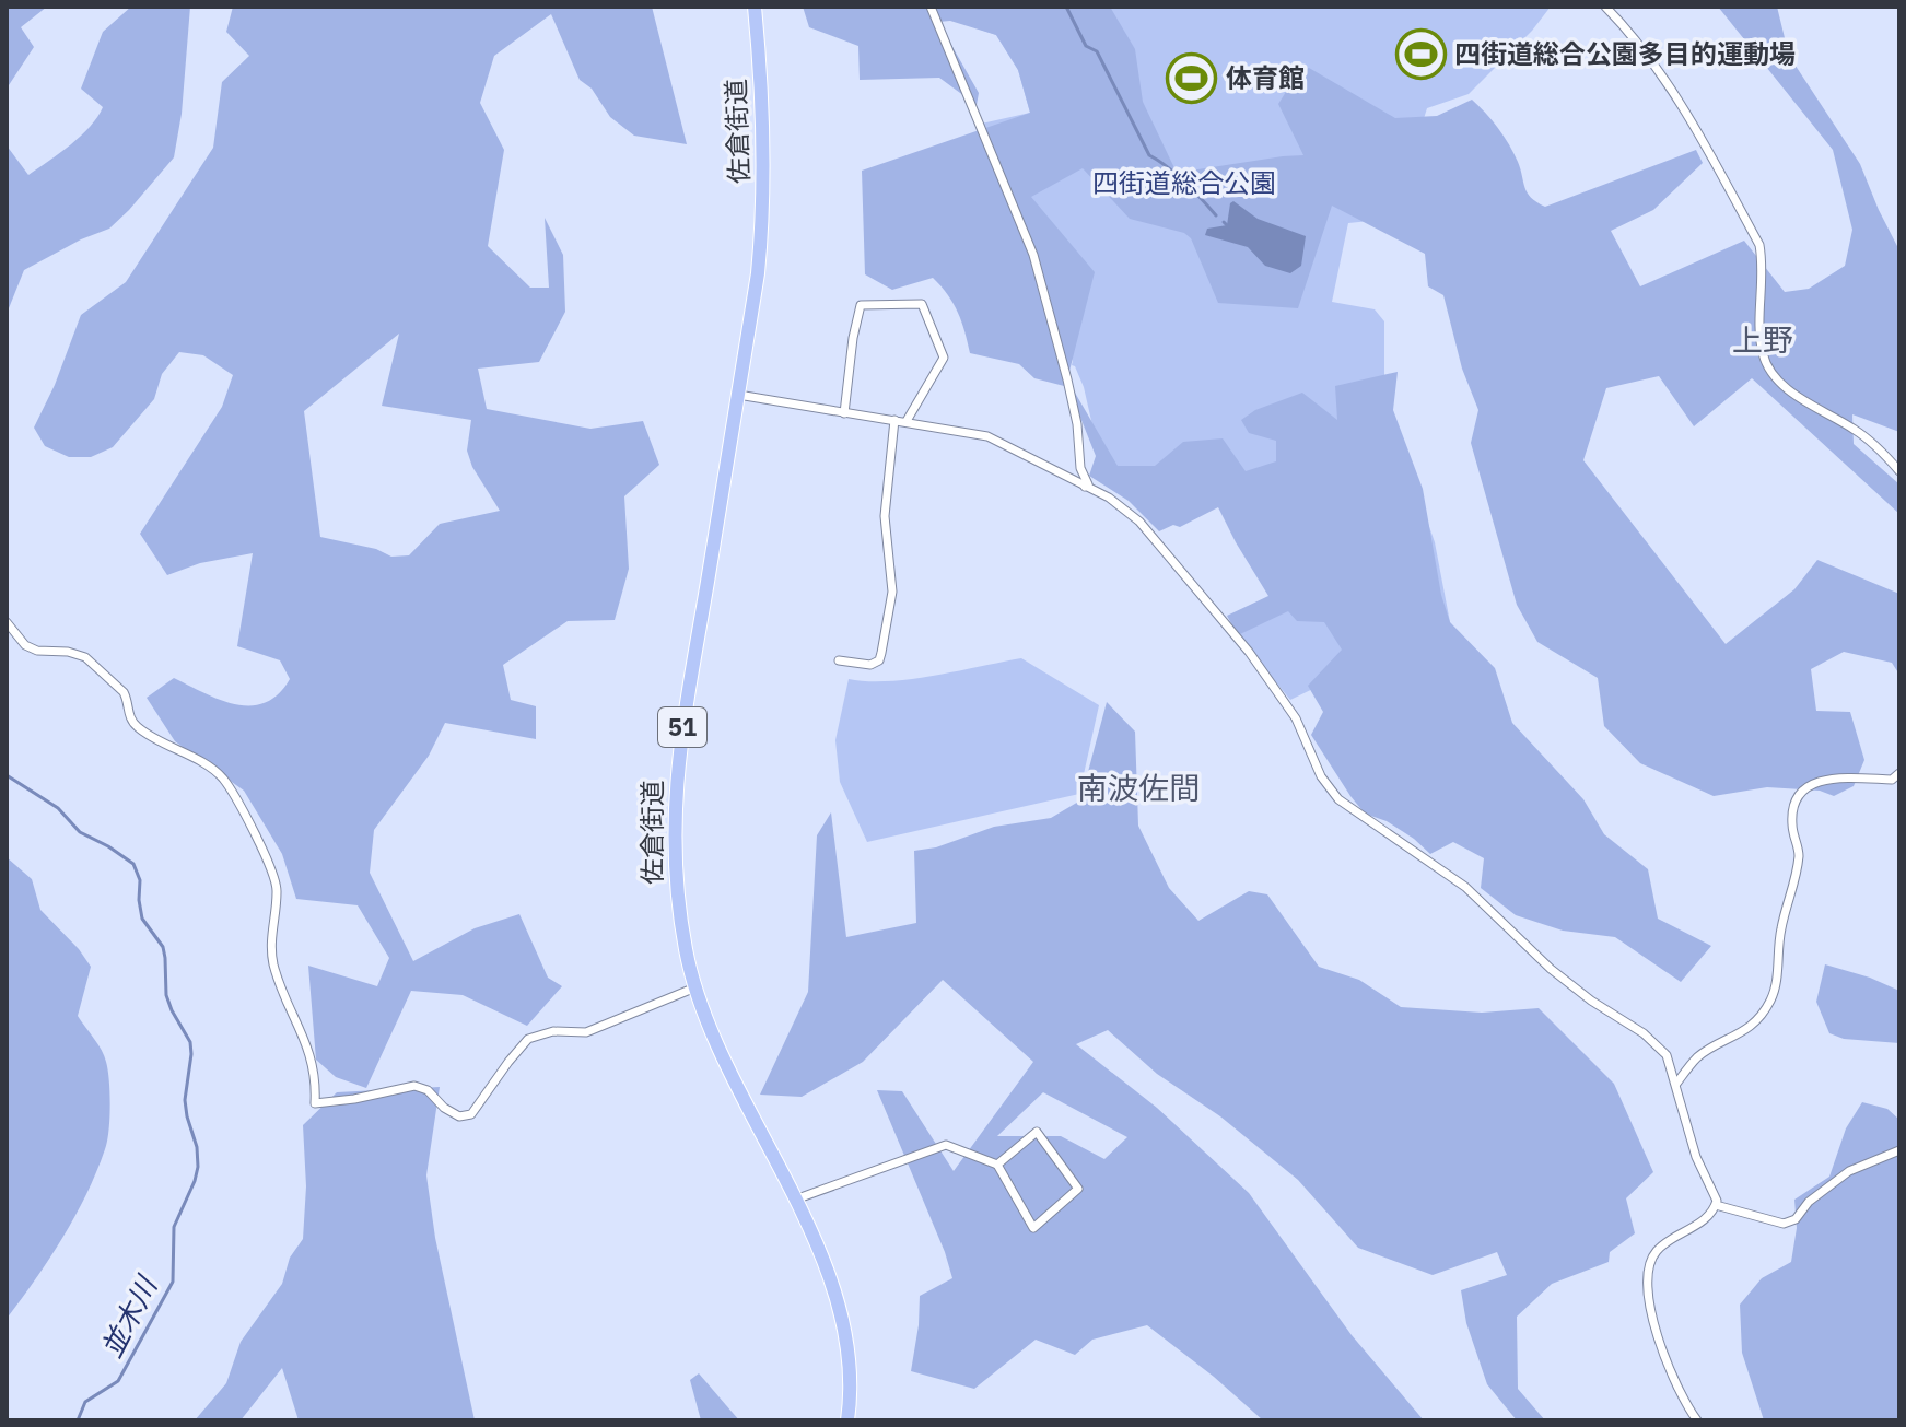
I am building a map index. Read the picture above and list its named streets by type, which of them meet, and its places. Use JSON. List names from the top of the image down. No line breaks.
{"streets":{"highway":["佐倉街道","51"]},"districts":["上野","南波佐間"],"water":["並木川"],"parks":["四街道総合公園"],"places":{"sports":["四街道総合公園多目的運動場","体育館"]}}
